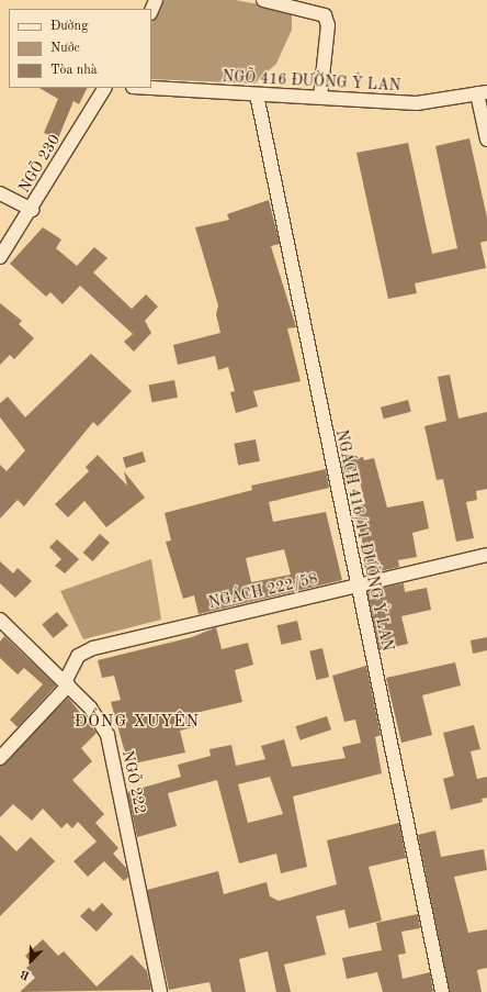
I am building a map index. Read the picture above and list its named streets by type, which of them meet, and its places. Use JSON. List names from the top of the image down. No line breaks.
{"streets":{"street":["NGÕ 416 ĐƯỜNG Ỷ LAN","NGÕ 230","NGÁCH 416/11 ĐƯỜNG Ỷ LAN","NGÁCH 222/58","NGÕ 222"]},"crossings":[["NGÕ 416 ĐƯỜNG Ỷ LAN","NGÁCH 416/11 ĐƯỜNG Ỷ LAN"],["NGÁCH 416/11 ĐƯỜNG Ỷ LAN","NGÁCH 222/58"],["NGÁCH 222/58","NGÕ 222"]],"districts":["ĐỔNG XUYÊN"],"legend":["Đường","Nước","Tòa nhà"],"north":"bottom left"}
